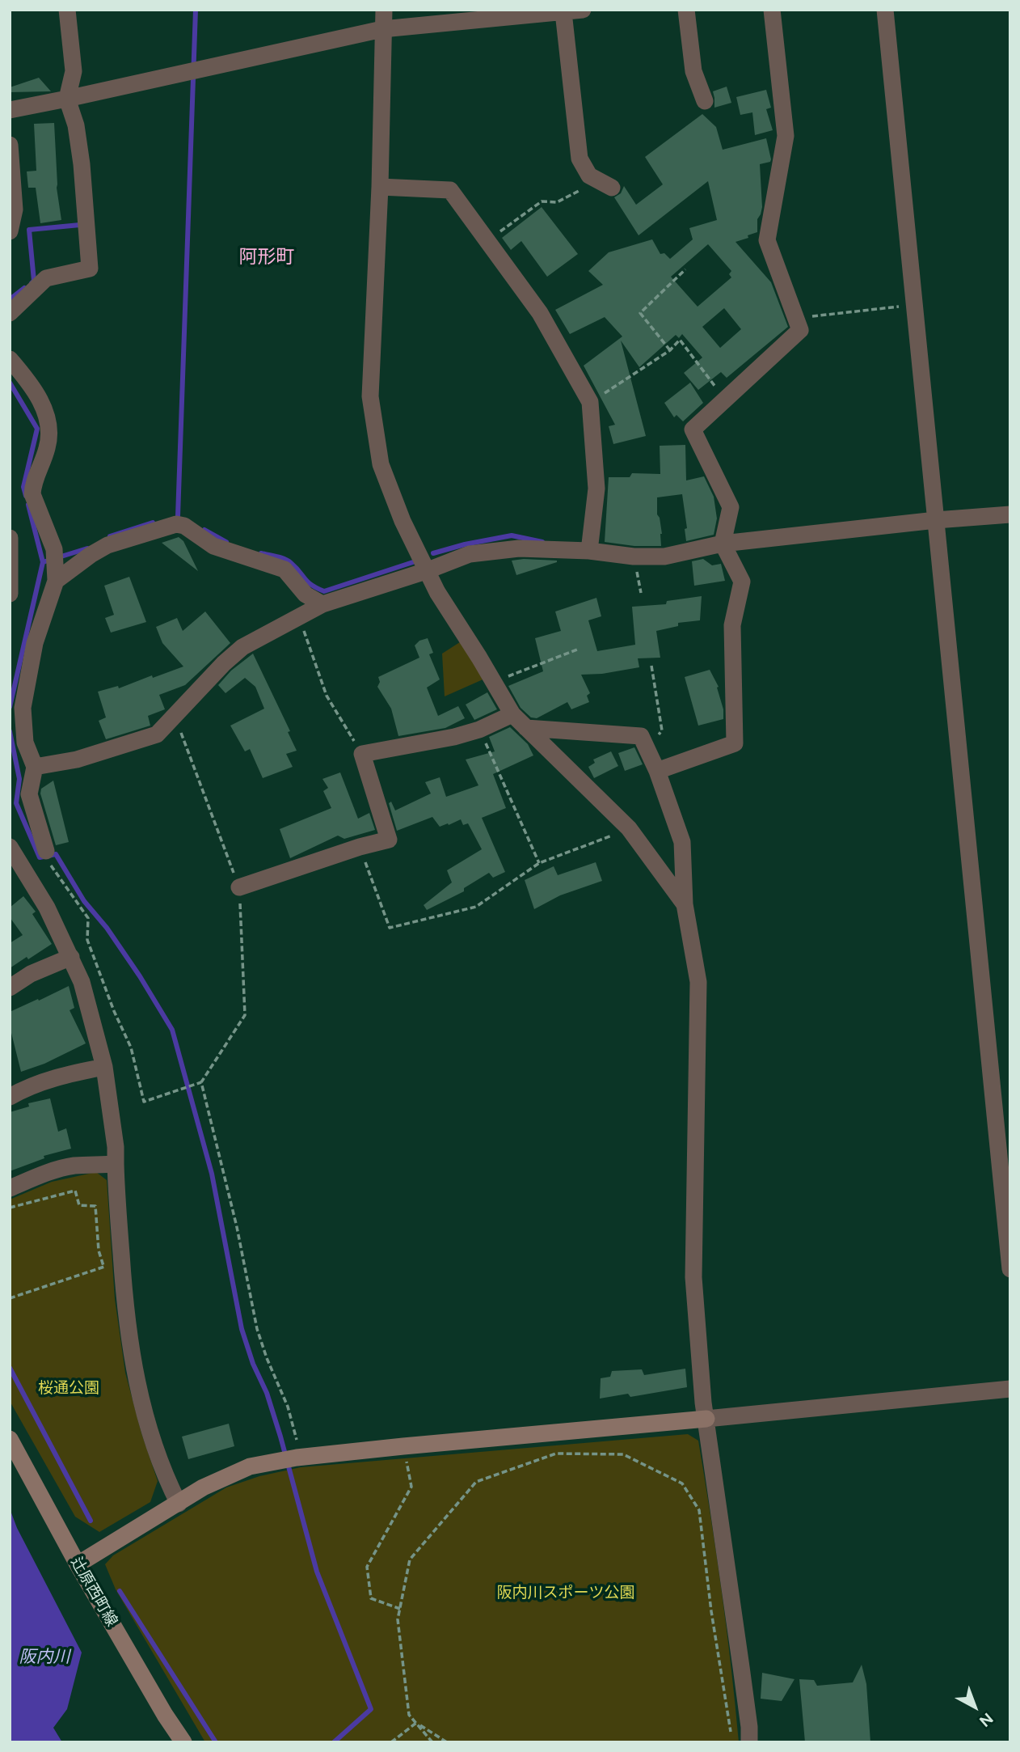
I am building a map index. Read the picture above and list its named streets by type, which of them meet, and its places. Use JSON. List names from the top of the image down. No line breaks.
{"streets":{"street":["辻原西町線"]},"districts":["阿形町"],"water":["阪内川"],"parks":["桜通公園","阪内川スポーツ公園"],"north":"bottom right"}
